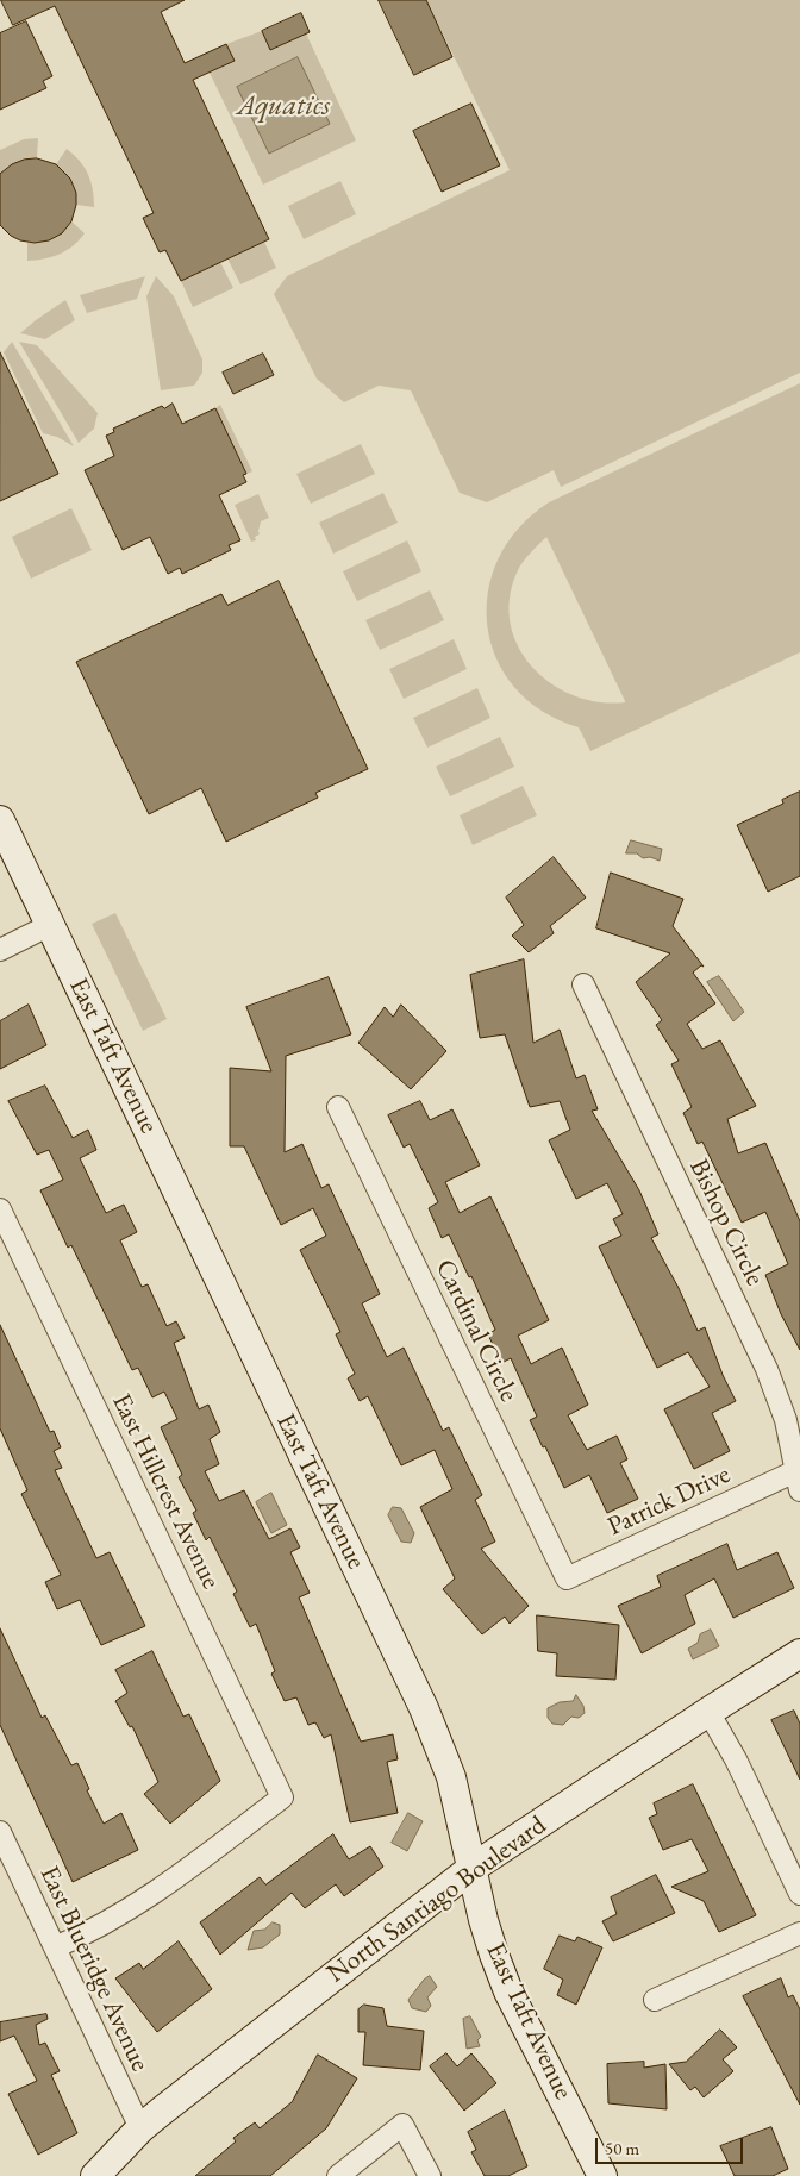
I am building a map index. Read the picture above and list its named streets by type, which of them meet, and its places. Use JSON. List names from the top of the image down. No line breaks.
{"streets":{"main road":["East Taft Avenue","North Santiago Boulevard"],"street":["Bishop Circle","Cardinal Circle","East Hillcrest Avenue","Patrick Drive","East Blueridge Avenue"]},"crossings":[["East Taft Avenue","North Santiago Boulevard"],["Bishop Circle","Patrick Drive"],["Cardinal Circle","Patrick Drive"],["East Hillcrest Avenue","East Blueridge Avenue"],["North Santiago Boulevard","East Blueridge Avenue"]],"water":["Aquatics"],"scale_bar":"50 m"}
